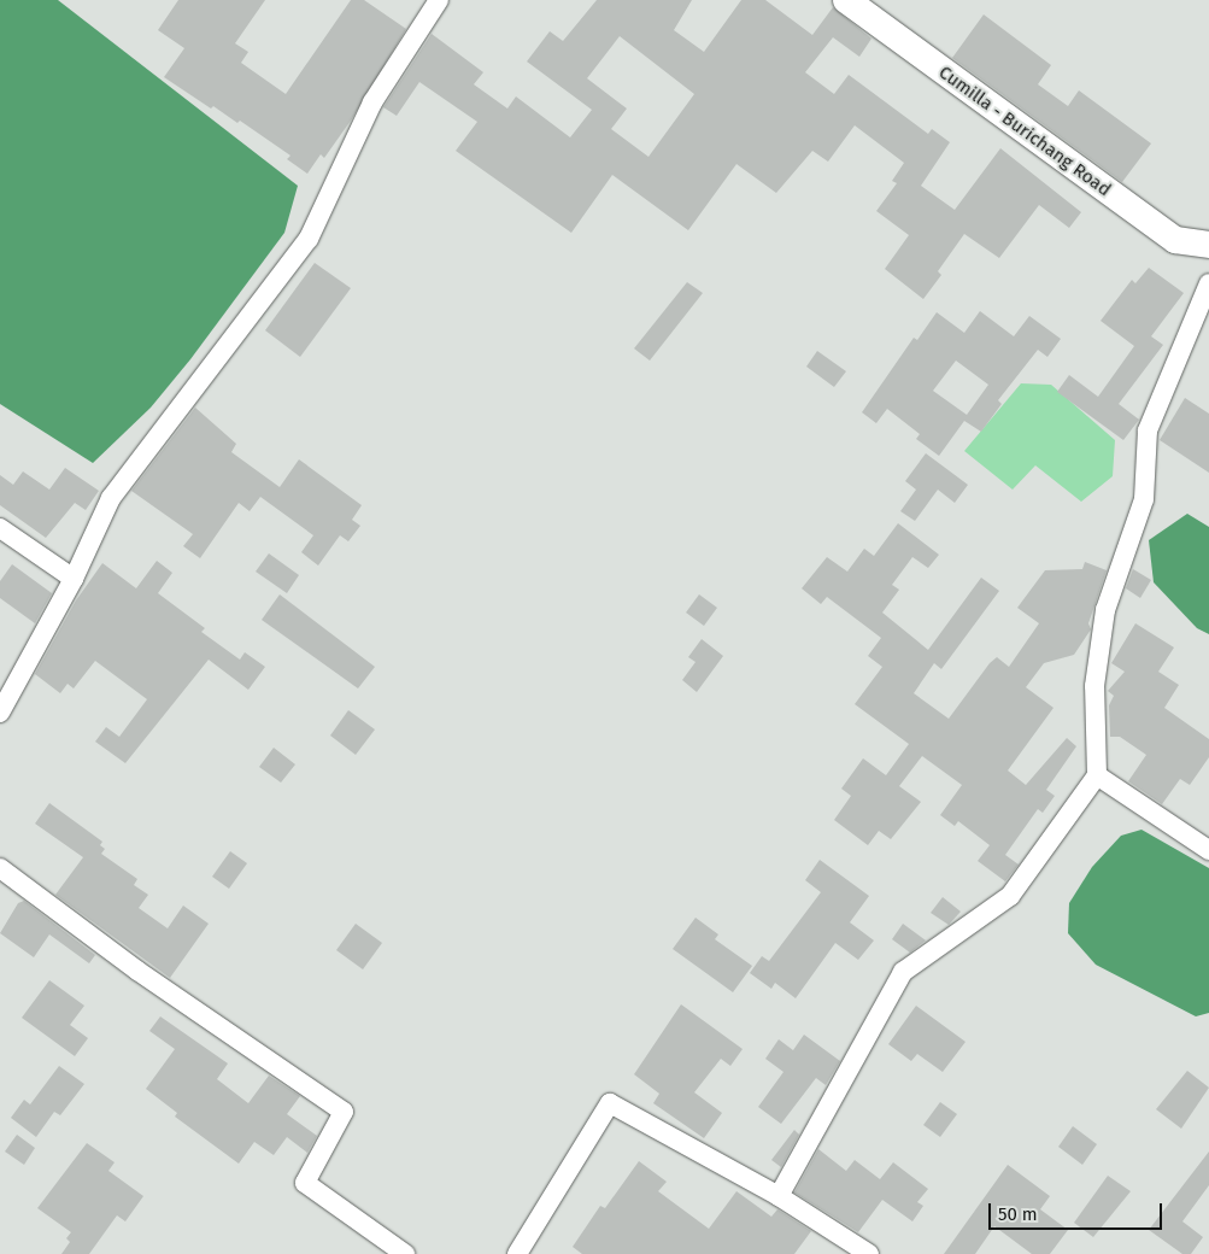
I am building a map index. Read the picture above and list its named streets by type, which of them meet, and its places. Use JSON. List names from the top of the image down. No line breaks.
{"streets":{"main road":["Cumilla - Burichang Road"]},"scale_bar":"50 m"}
